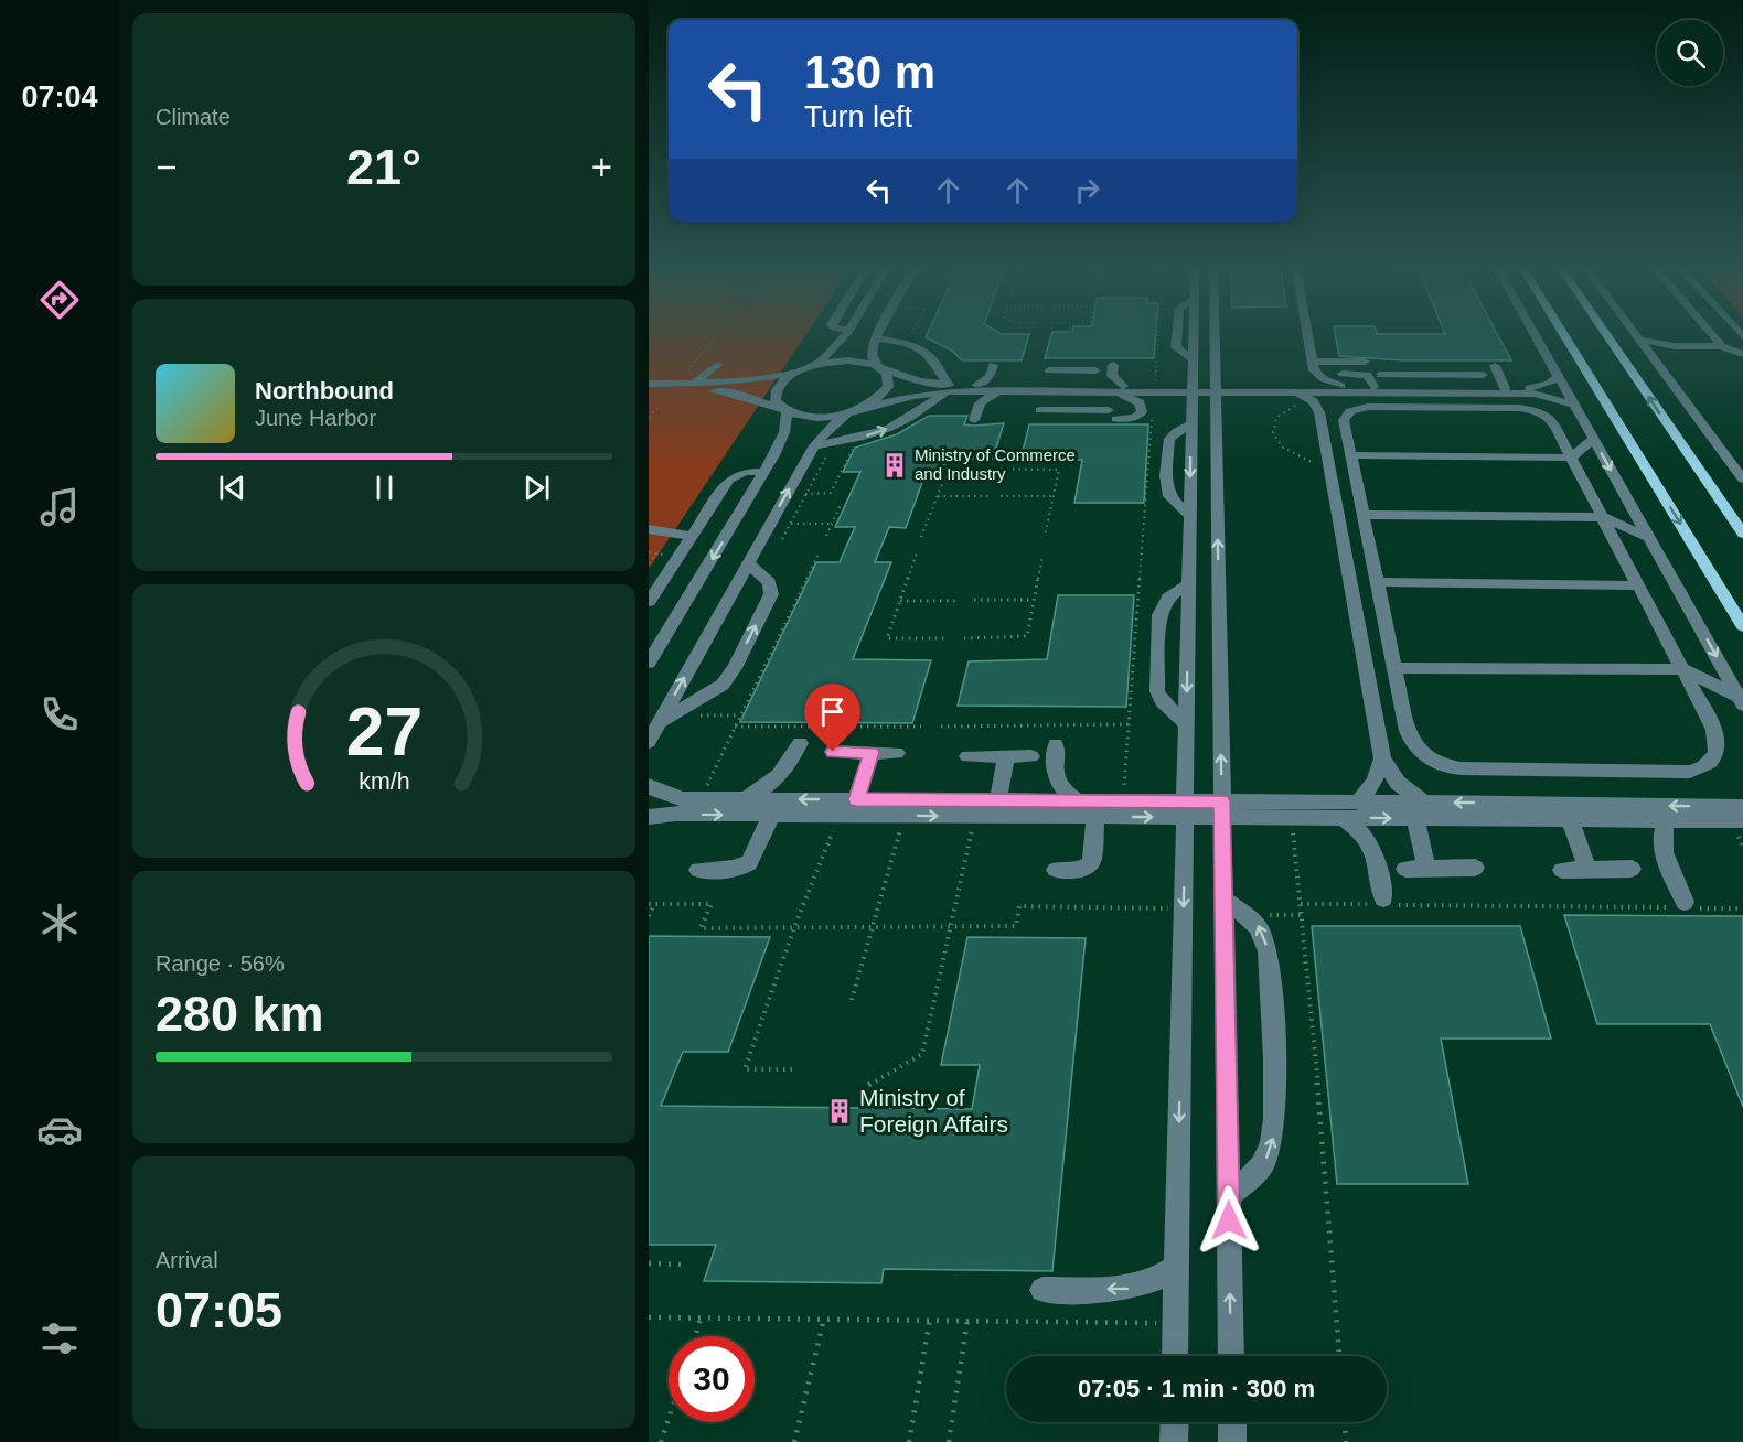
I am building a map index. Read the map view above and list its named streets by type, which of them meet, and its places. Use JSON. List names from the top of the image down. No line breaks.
{"places":{"building":["Ministry of Commerce and Industry","Ministry of Foreign Affairs"]},"page":{"tabs":"07:04","tile":["Climate",["Range · 56%","280 km"],["Arrival","07:05"]],"turn":["130 m","Turn left"],"heat":["−","21°","+"],"song":["Northbound","June Harbor"],"limit":"30","trip":"07:05 · 1 min · 300 m","gauge":["27","km/h"]}}
